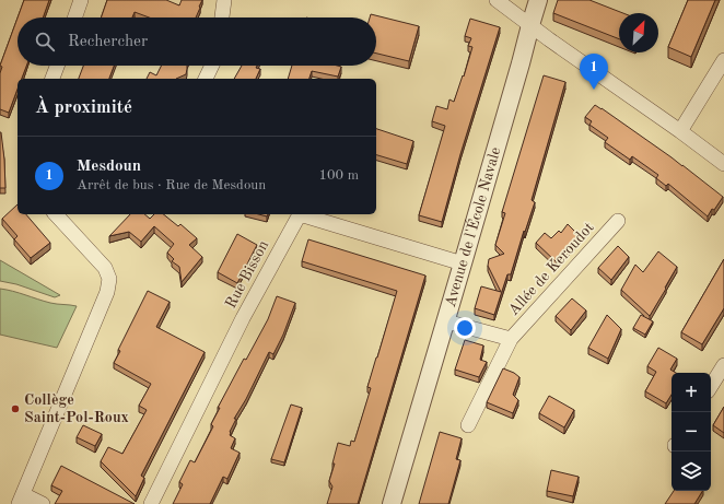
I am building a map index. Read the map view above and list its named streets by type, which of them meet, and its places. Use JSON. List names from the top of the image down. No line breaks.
{"streets":{"street":["Avenue de l'École Navale","Allée de Keroudot","Rue Bisson"]},"crossings":[["Avenue de l'École Navale","Allée de Keroudot"],["Avenue de l'École Navale","Rue Bisson"]],"places":["Collège Saint-Pol-Roux"],"north":"top right","page":{"search":"Rechercher","pins":"1","heading":"À proximité","list":[{"mark":"1","name":"Mesdoun","note":"Arrêt de bus · Rue de Mesdoun","value":"100 m"}],"map_buttons":["+","−"]}}
